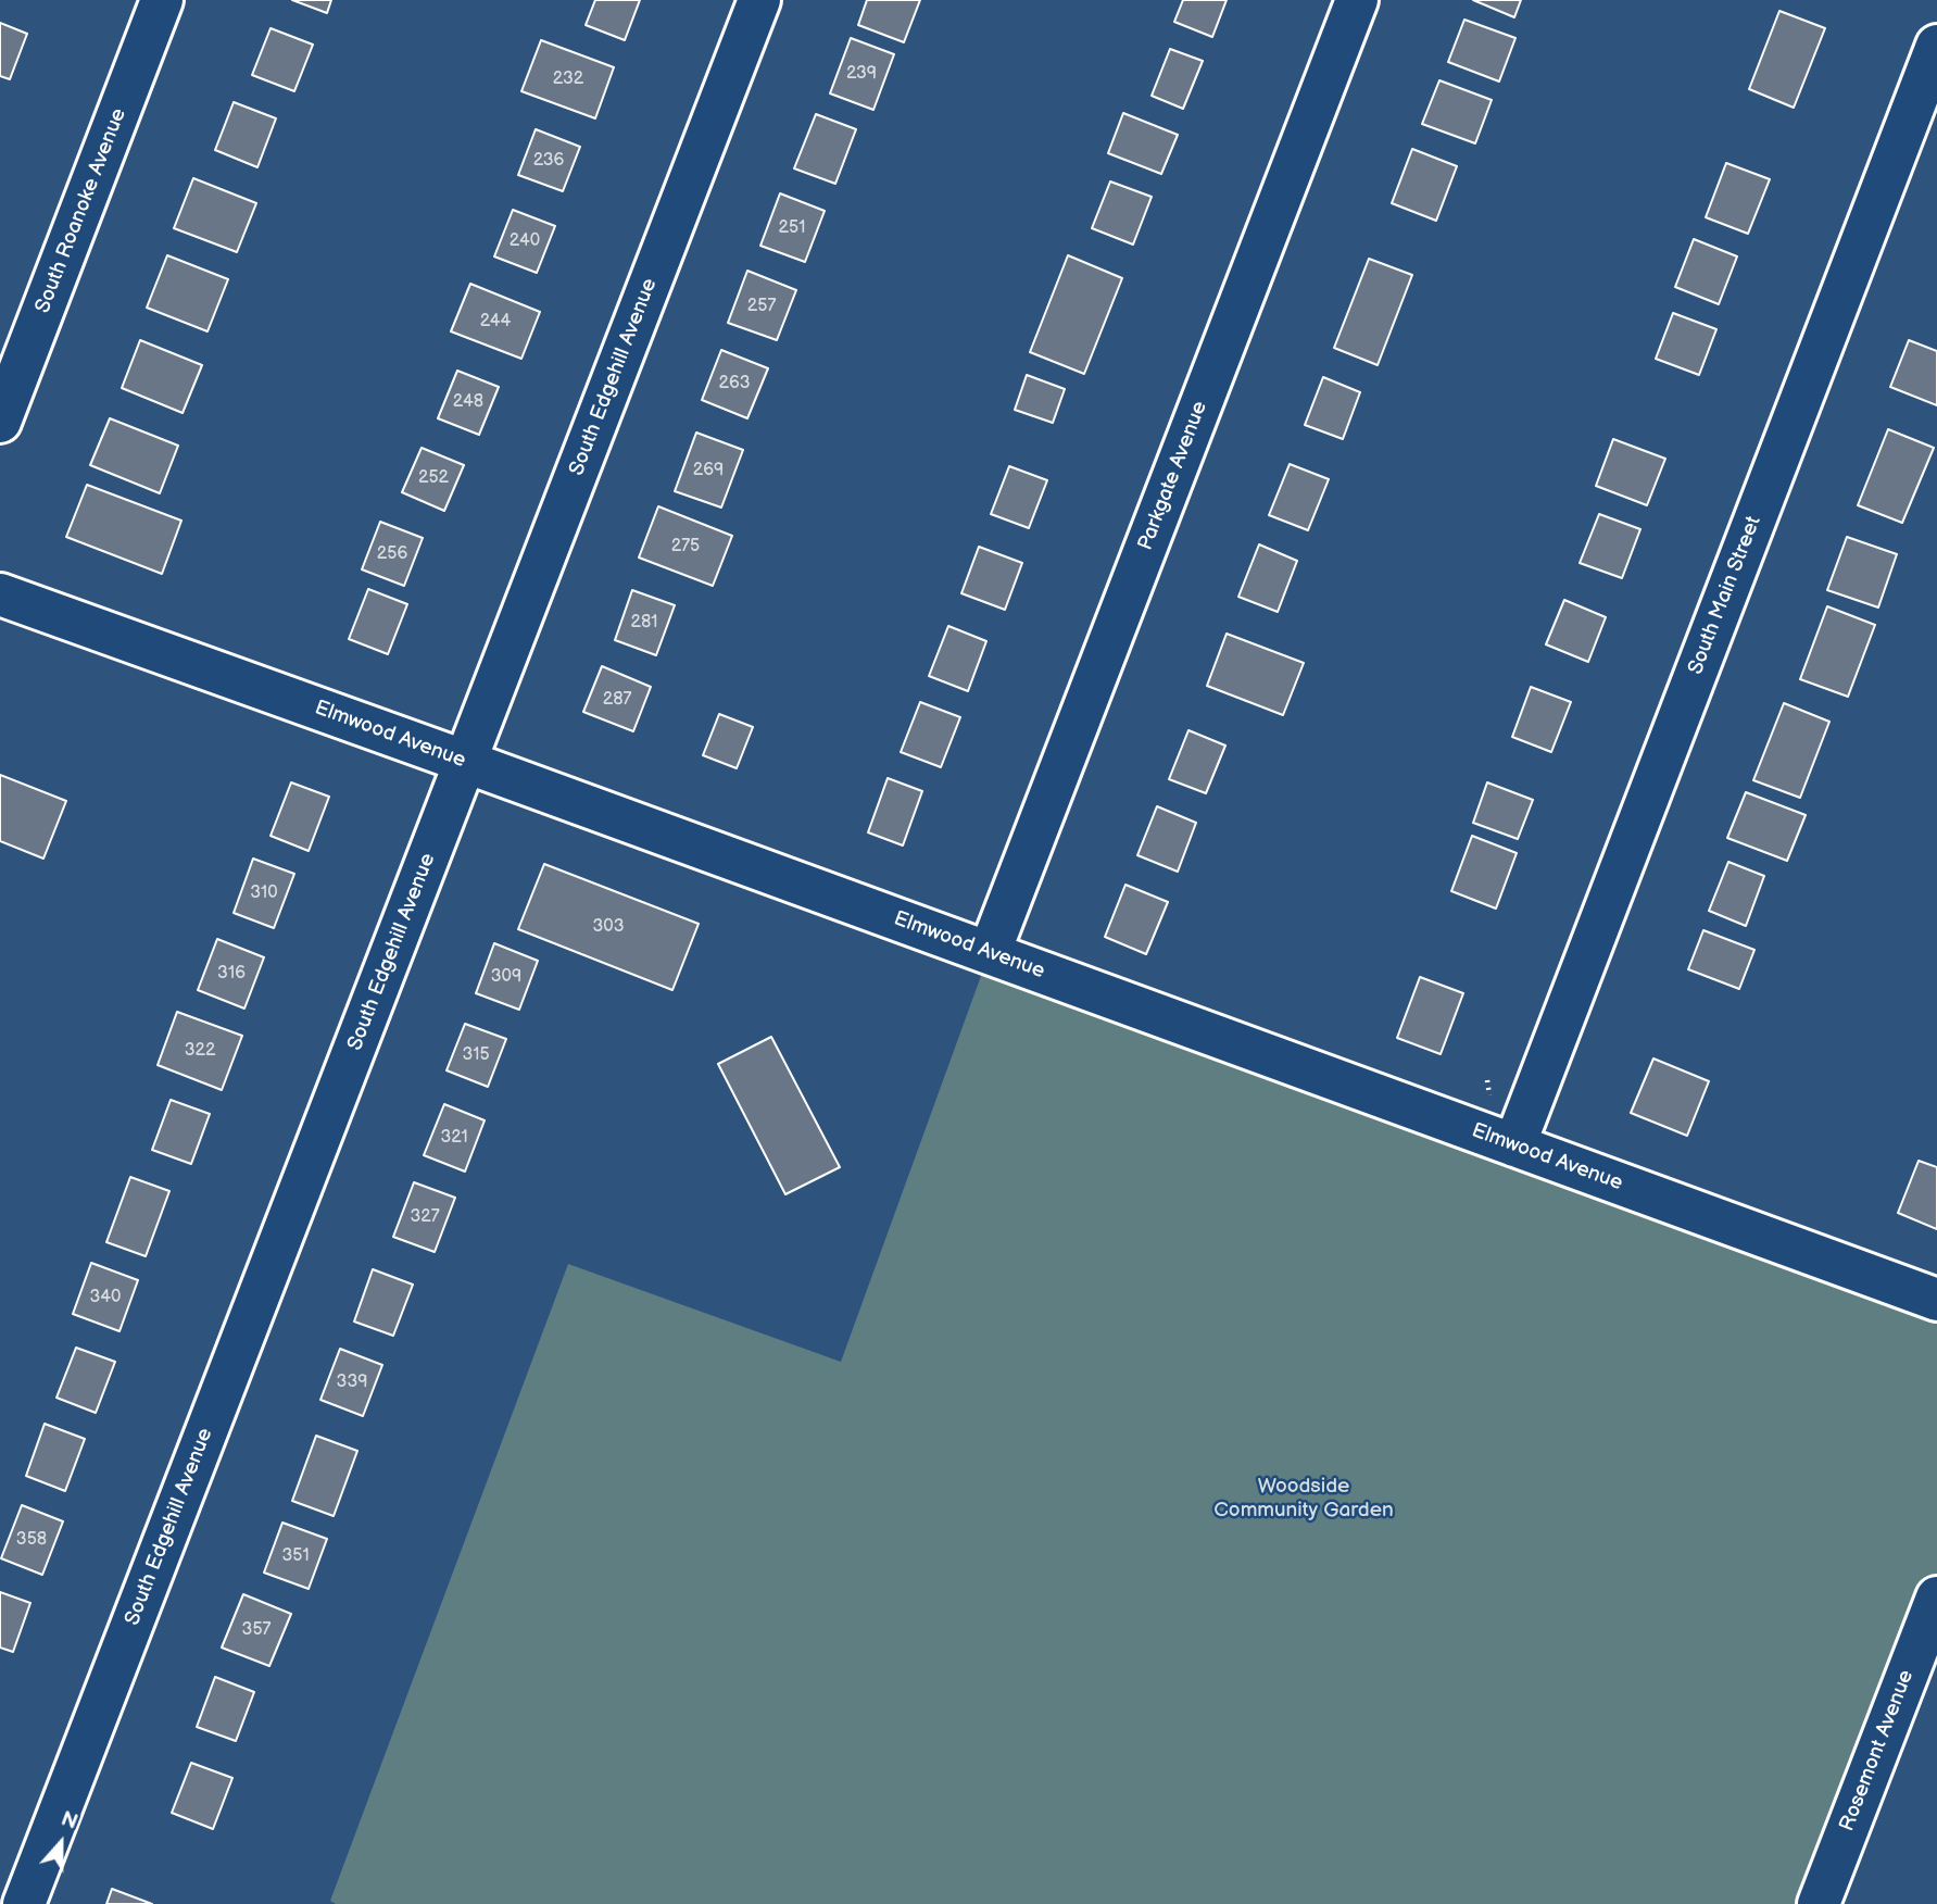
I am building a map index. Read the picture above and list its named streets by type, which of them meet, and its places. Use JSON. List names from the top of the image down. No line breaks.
{"streets":{"street":["South Roanoke Avenue","South Edgehill Avenue","Parkgate Avenue","South Main Street","Elmwood Avenue","Rosemont Avenue"]},"crossings":[["South Edgehill Avenue","Elmwood Avenue"],["Parkgate Avenue","Elmwood Avenue"],["South Main Street","Elmwood Avenue"]],"parks":["Woodside Community Garden"],"house_numbers":["239","232","236","251","240","257","244","263","248","269","252","275","256","281","287","310","303","316","309","322","315","321","327","340","339","358","351","357"],"north":"top"}
